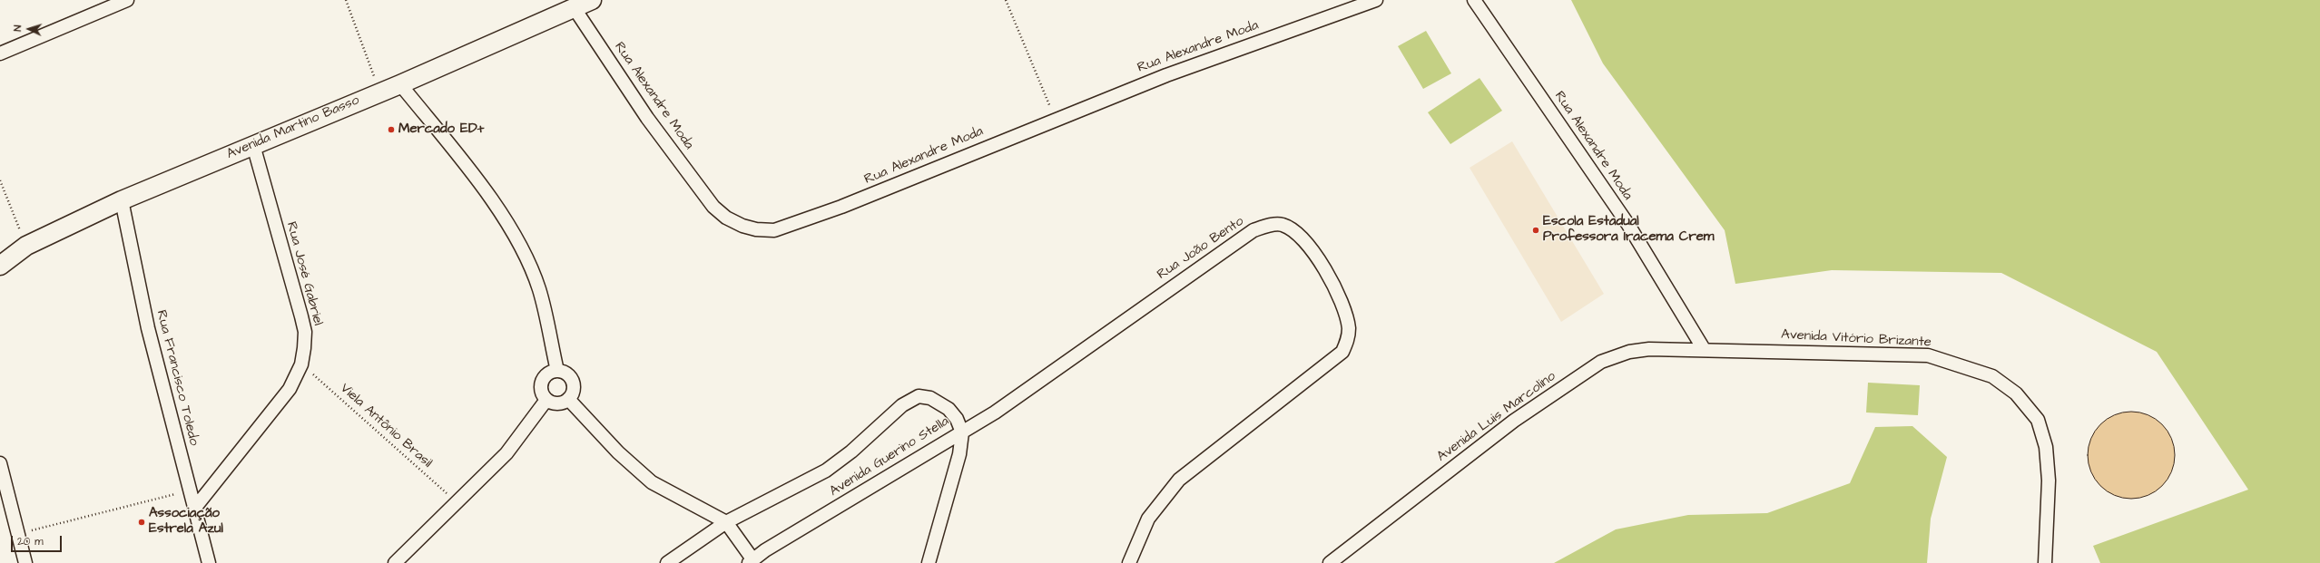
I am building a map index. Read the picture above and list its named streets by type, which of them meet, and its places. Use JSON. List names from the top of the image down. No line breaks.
{"streets":{"street":["Rua Alexandre Moda","Avenida Martino Basso","Rua João Bento","Rua José Gabriel","Avenida Vitório Brizante","Rua Francisco Toledo","Avenida Luis Marcolino","Avenida Guerino Stella"],"path":["Viela Antônio Brasil"]},"crossings":[["Rua Alexandre Moda","Avenida Martino Basso"],["Rua Alexandre Moda","Avenida Vitório Brizante"],["Rua Alexandre Moda","Avenida Luis Marcolino"],["Avenida Martino Basso","Rua José Gabriel"],["Avenida Martino Basso","Rua Francisco Toledo"],["Rua João Bento","Avenida Guerino Stella"],["Rua José Gabriel","Rua Francisco Toledo"],["Rua José Gabriel","Viela Antônio Brasil"],["Avenida Vitório Brizante","Avenida Luis Marcolino"]],"places":["Mercado ED+","Escola Estadual Professora Iracema Crem","Associação Estrela Azul"],"scale_bar":"20 m","north":"left"}
